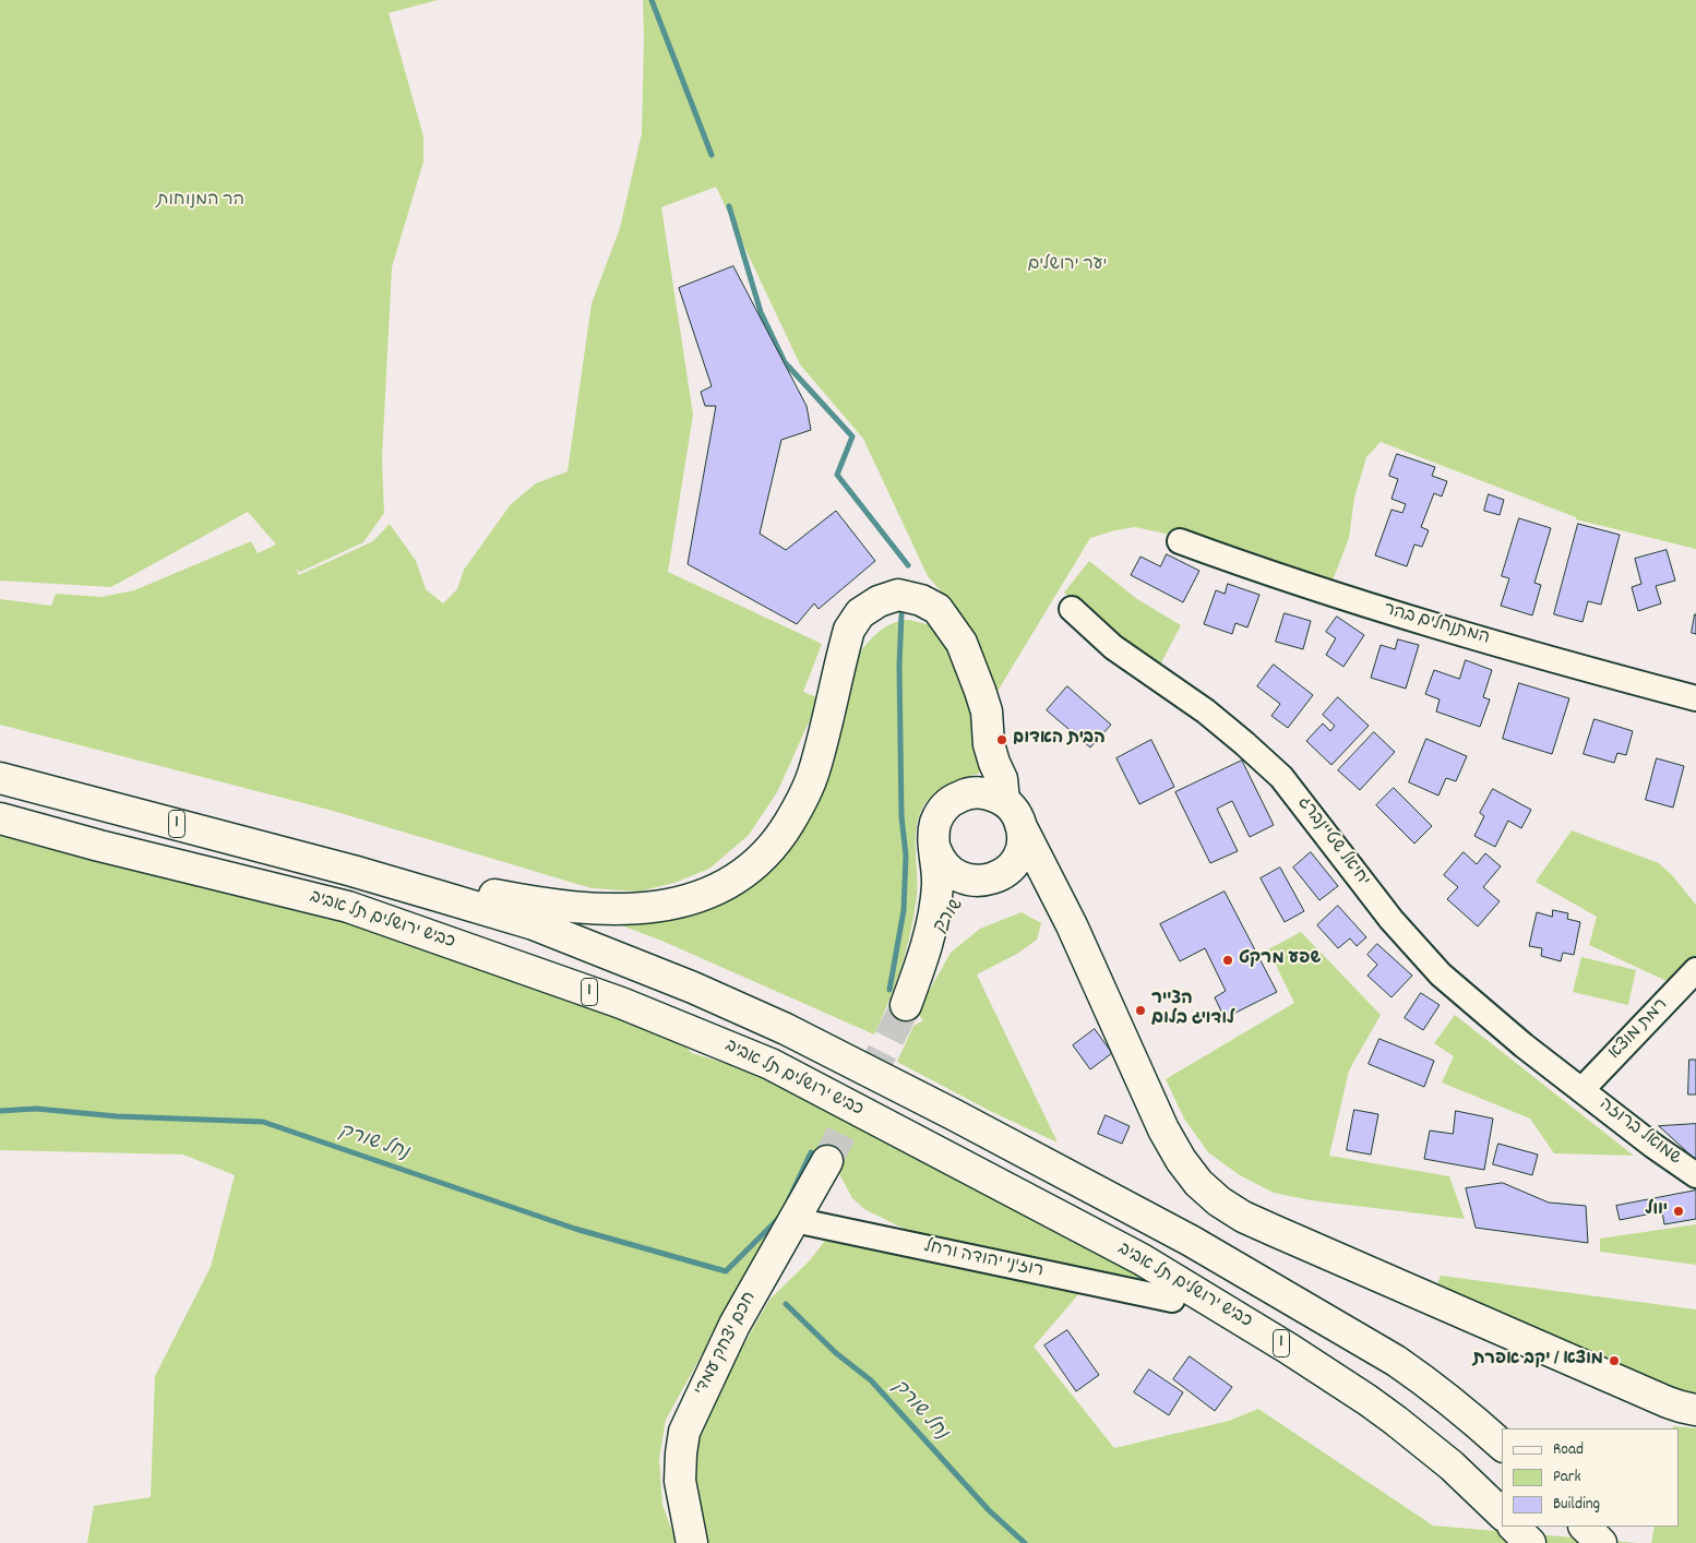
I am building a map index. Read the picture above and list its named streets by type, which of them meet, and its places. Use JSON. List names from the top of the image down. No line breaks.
{"streets":{"main road":["1","שורק","כביש ירושלים תל אביב","חכם יצחק עמדי"],"street":["המתנחלים בהר","יחיאל שטיינברג","רמת מוצא","שמואל ברוזה","רוז'ני יהודה ורחל"]},"crossings":[["יחיאל שטיינברג","רמת מוצא"],["יחיאל שטיינברג","שמואל ברוזה"],["רמת מוצא","שמואל ברוזה"],["רוז'ני יהודה ורחל","חכם יצחק עמדי"]],"water":["נחל שורק"],"parks":["הר המנוחות","יער ירושלים"],"places":["הבית האדום","שפע מרקט","הצייר לודויג בלום","יוול","מוצא / יקב אפרת"],"legend":["Road","Park","Building"]}
